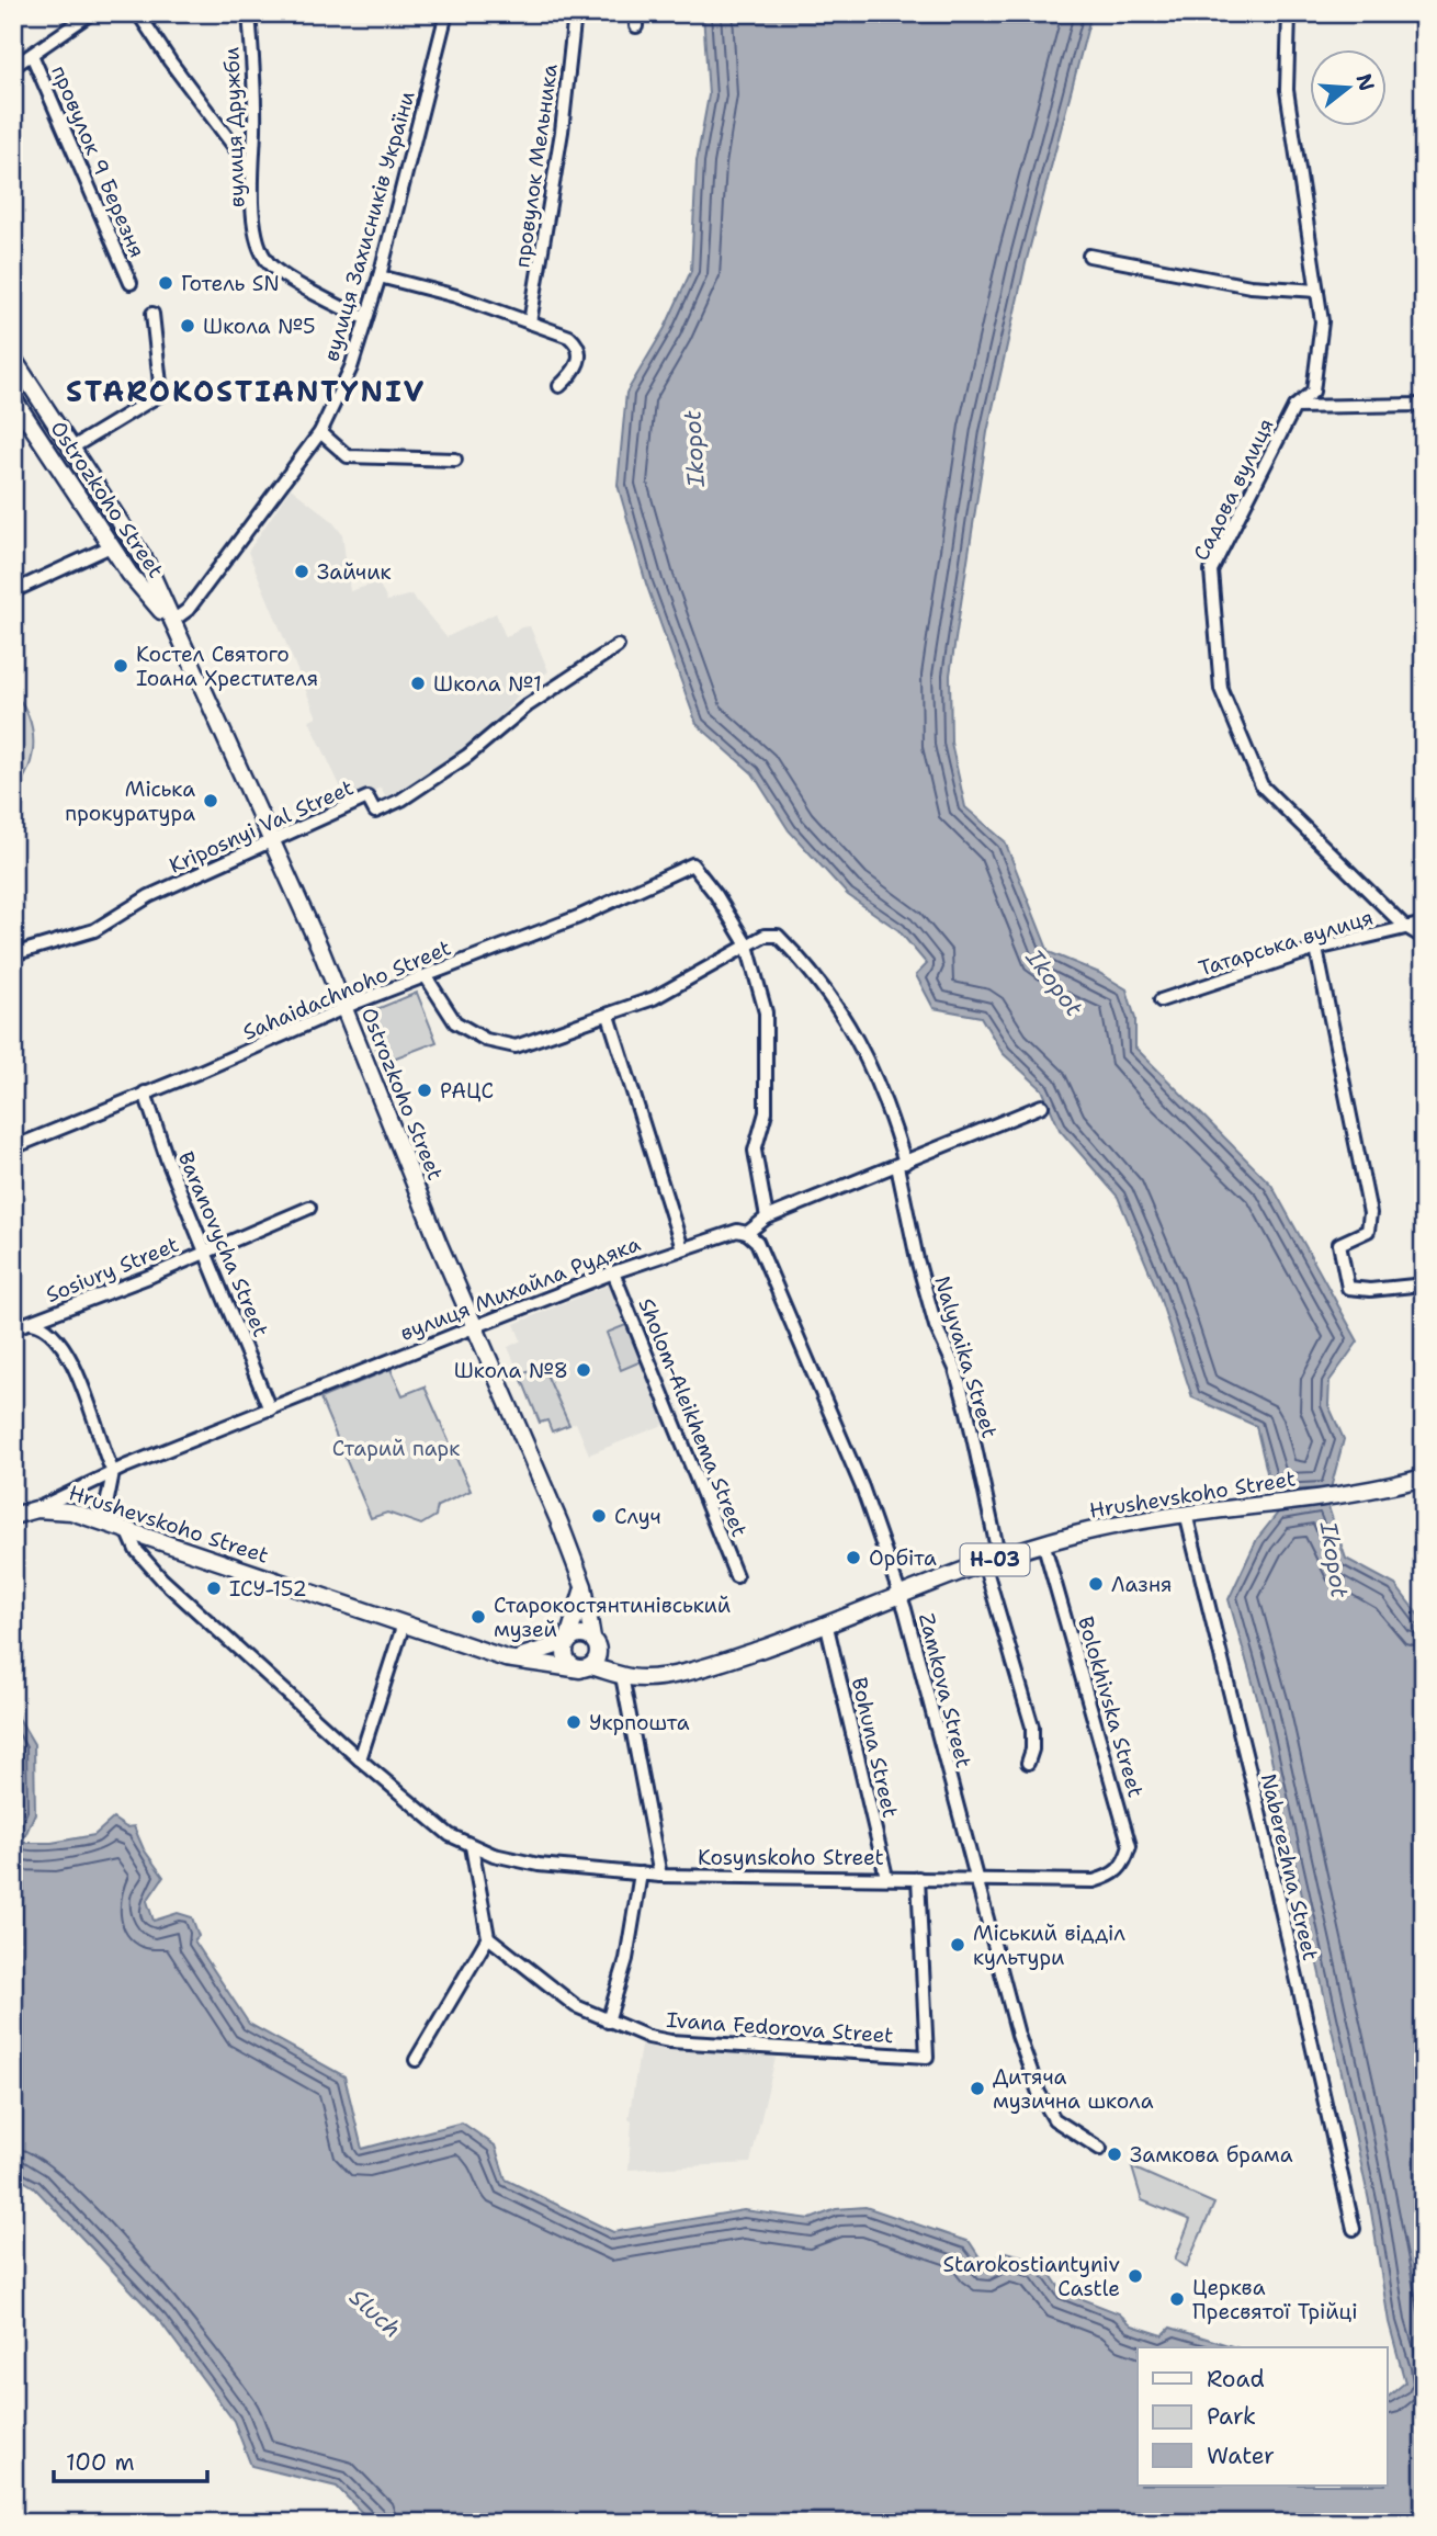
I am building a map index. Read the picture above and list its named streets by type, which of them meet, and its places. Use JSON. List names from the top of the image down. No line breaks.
{"streets":{"main road":["Ostrozkoho Street","вулиця Михайла Рудяка","Hrushevskoho Street","Н-03"],"street":["вулиця Дружби","провулок 9 Березня","провулок Мельника","вулиця Захисників України","Садова вулиця","Kriposnyi Val Street","Татарська вулиця","Sahaidachnoho Street","Baranovycha Street","Sosiury Street","Nalyvaika Street","Sholom-Aleikhema Street","Zamkova Street","Bolokhivska Street","Bohuna Street","Kosynskoho Street","Naberezhna Street","Ivana Fedorova Street"]},"crossings":[["вулиця Дружби","вулиця Захисників України"],["вулиця Захисників України","Ostrozkoho Street"],["Садова вулиця","Татарська вулиця"],["Ostrozkoho Street","Kriposnyi Val Street"],["Ostrozkoho Street","Sahaidachnoho Street"],["Ostrozkoho Street","вулиця Михайла Рудяка"],["Ostrozkoho Street","Hrushevskoho Street"],["Ostrozkoho Street","Н-03"],["Sahaidachnoho Street","Baranovycha Street"],["Sahaidachnoho Street","Nalyvaika Street"],["Baranovycha Street","Sosiury Street"],["Baranovycha Street","вулиця Михайла Рудяка"],["вулиця Михайла Рудяка","Nalyvaika Street"],["вулиця Михайла Рудяка","Sholom-Aleikhema Street"],["вулиця Михайла Рудяка","Hrushevskoho Street"],["вулиця Михайла Рудяка","Zamkova Street"],["Nalyvaika Street","Hrushevskoho Street"],["Hrushevskoho Street","Н-03"],["Hrushevskoho Street","Zamkova Street"],["Hrushevskoho Street","Bolokhivska Street"],["Hrushevskoho Street","Bohuna Street"],["Hrushevskoho Street","Naberezhna Street"],["Zamkova Street","Kosynskoho Street"],["Bolokhivska Street","Kosynskoho Street"],["Bohuna Street","Kosynskoho Street"],["Kosynskoho Street","Ivana Fedorova Street"]],"districts":["STAROKOSTIANTYNIV"],"water":["Ikopot","Sluch"],"parks":["Старий парк"],"places":["Готель SN","Школа №5","Зайчик","Костел Святого Іоана Хрестителя","Школа №1","Міська прокуратура","РАЦС","Школа №8","Случ","Орбіта","Лазня","ІСУ-152","Старокостянтинівський музей","Укрпошта","Міський відділ культури","Дитяча музична школа","Замкова брама","Starokostiantyniv Castle","Церква Пресвятої Трійці"],"legend":["Road","Park","Water"],"scale_bar":"100 m","north":"right"}
